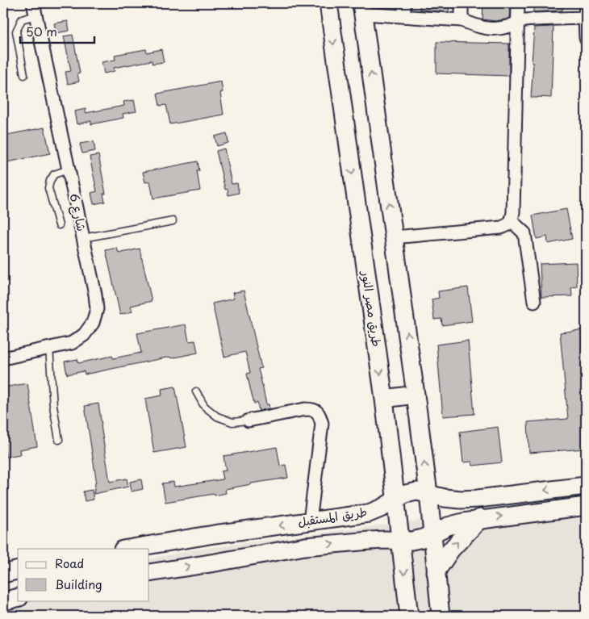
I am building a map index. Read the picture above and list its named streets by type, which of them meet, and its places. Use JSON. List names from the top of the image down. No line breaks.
{"streets":{"street":["شارع 6","طريق مصر النور","طريق المستقبل"]},"crossings":[["طريق مصر النور","طريق المستقبل"]],"legend":["Road","Building"],"scale_bar":"50 m"}
